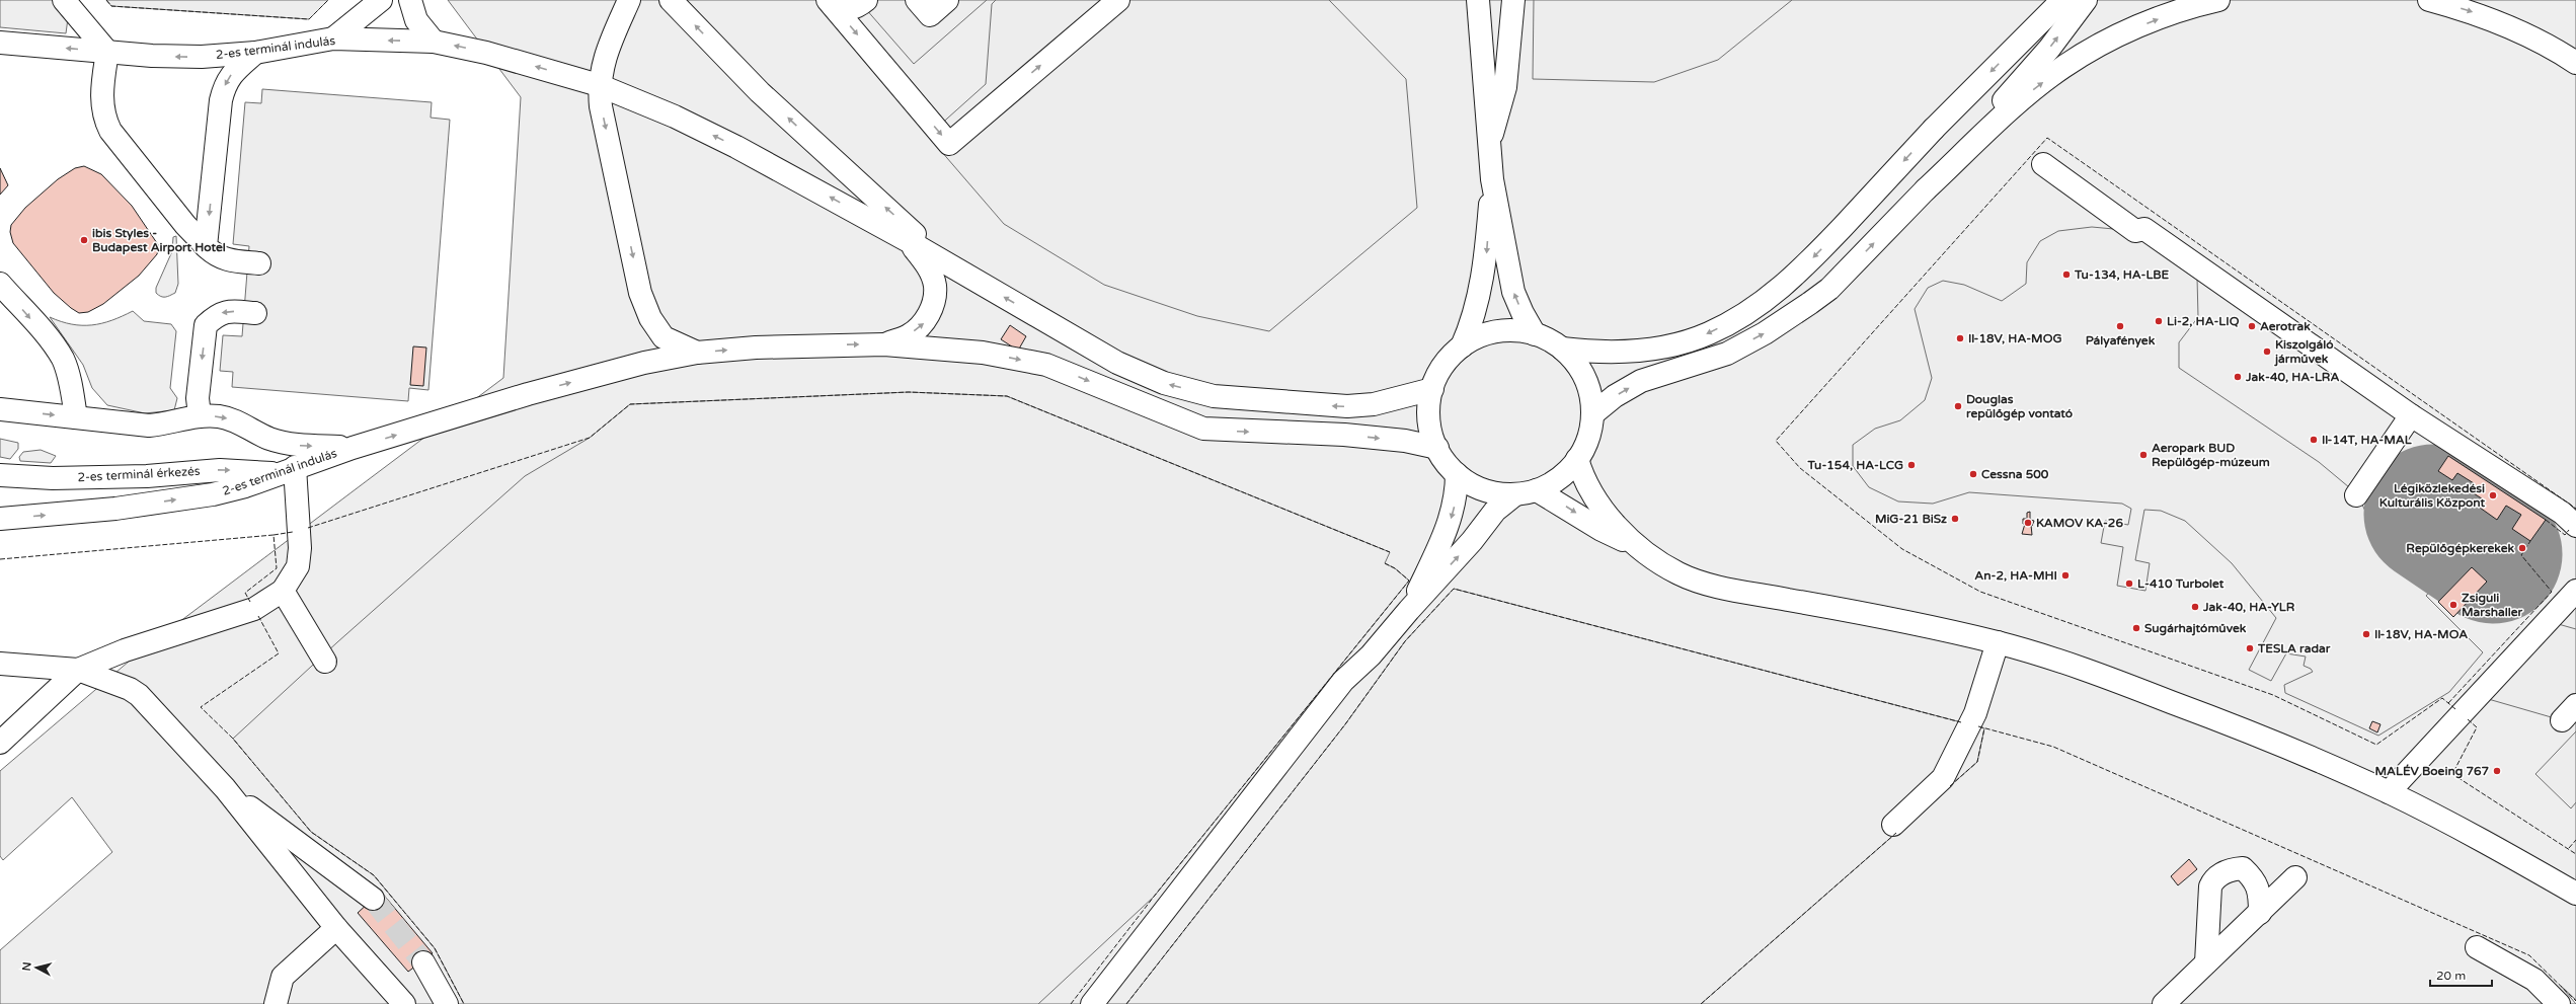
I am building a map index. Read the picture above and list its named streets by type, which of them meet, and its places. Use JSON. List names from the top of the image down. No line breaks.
{"streets":{"main road":["2-es terminál indulás","2-es terminál érkezés"]},"crossings":[["2-es terminál indulás","2-es terminál érkezés"]],"places":["ibis Styles - Budapest Airport Hotel","Tu-134, HA-LBE","Li-2, HA-LIQ","Pályafények","Aerotrak","Il-18V, HA-MOG","Kiszolgáló járművek","Jak-40, HA-LRA","Douglas repülőgép vontató","Il-14T, HA-MAL","Aeropark BUD Repülőgép-múzeum","Tu-154, HA-LCG","Cessna 500","Légiközlekedési Kulturális Központ","MiG-21 BiSz","KAMOV KA-26","Repülőgépkerekek","An-2, HA-MHI","L-410 Turbolet","Zsiguli Marshaller","Jak-40, HA-YLR","Sugárhajtóművek","Il-18V, HA-MOA","TESLA radar","MALÉV Boeing 767"],"scale_bar":"20 m","north":"left"}
